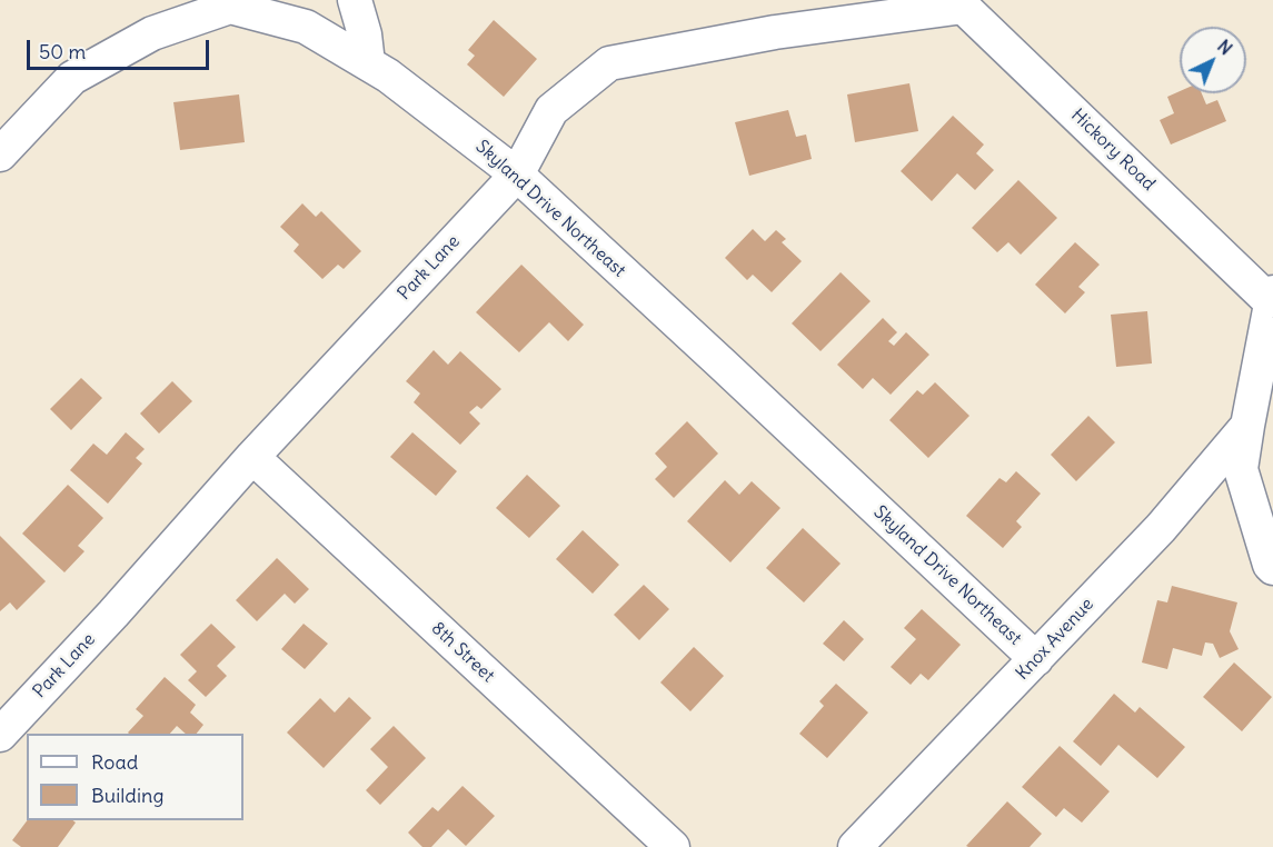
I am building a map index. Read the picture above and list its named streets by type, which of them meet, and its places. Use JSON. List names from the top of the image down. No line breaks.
{"streets":{"street":["Hickory Road","Skyland Drive Northeast","Park Lane","Knox Avenue","8th Street"]},"crossings":[["Hickory Road","Park Lane"],["Skyland Drive Northeast","Park Lane"],["Skyland Drive Northeast","Knox Avenue"],["Park Lane","8th Street"]],"legend":["Road","Building"],"scale_bar":"50 m","north":"top right"}
